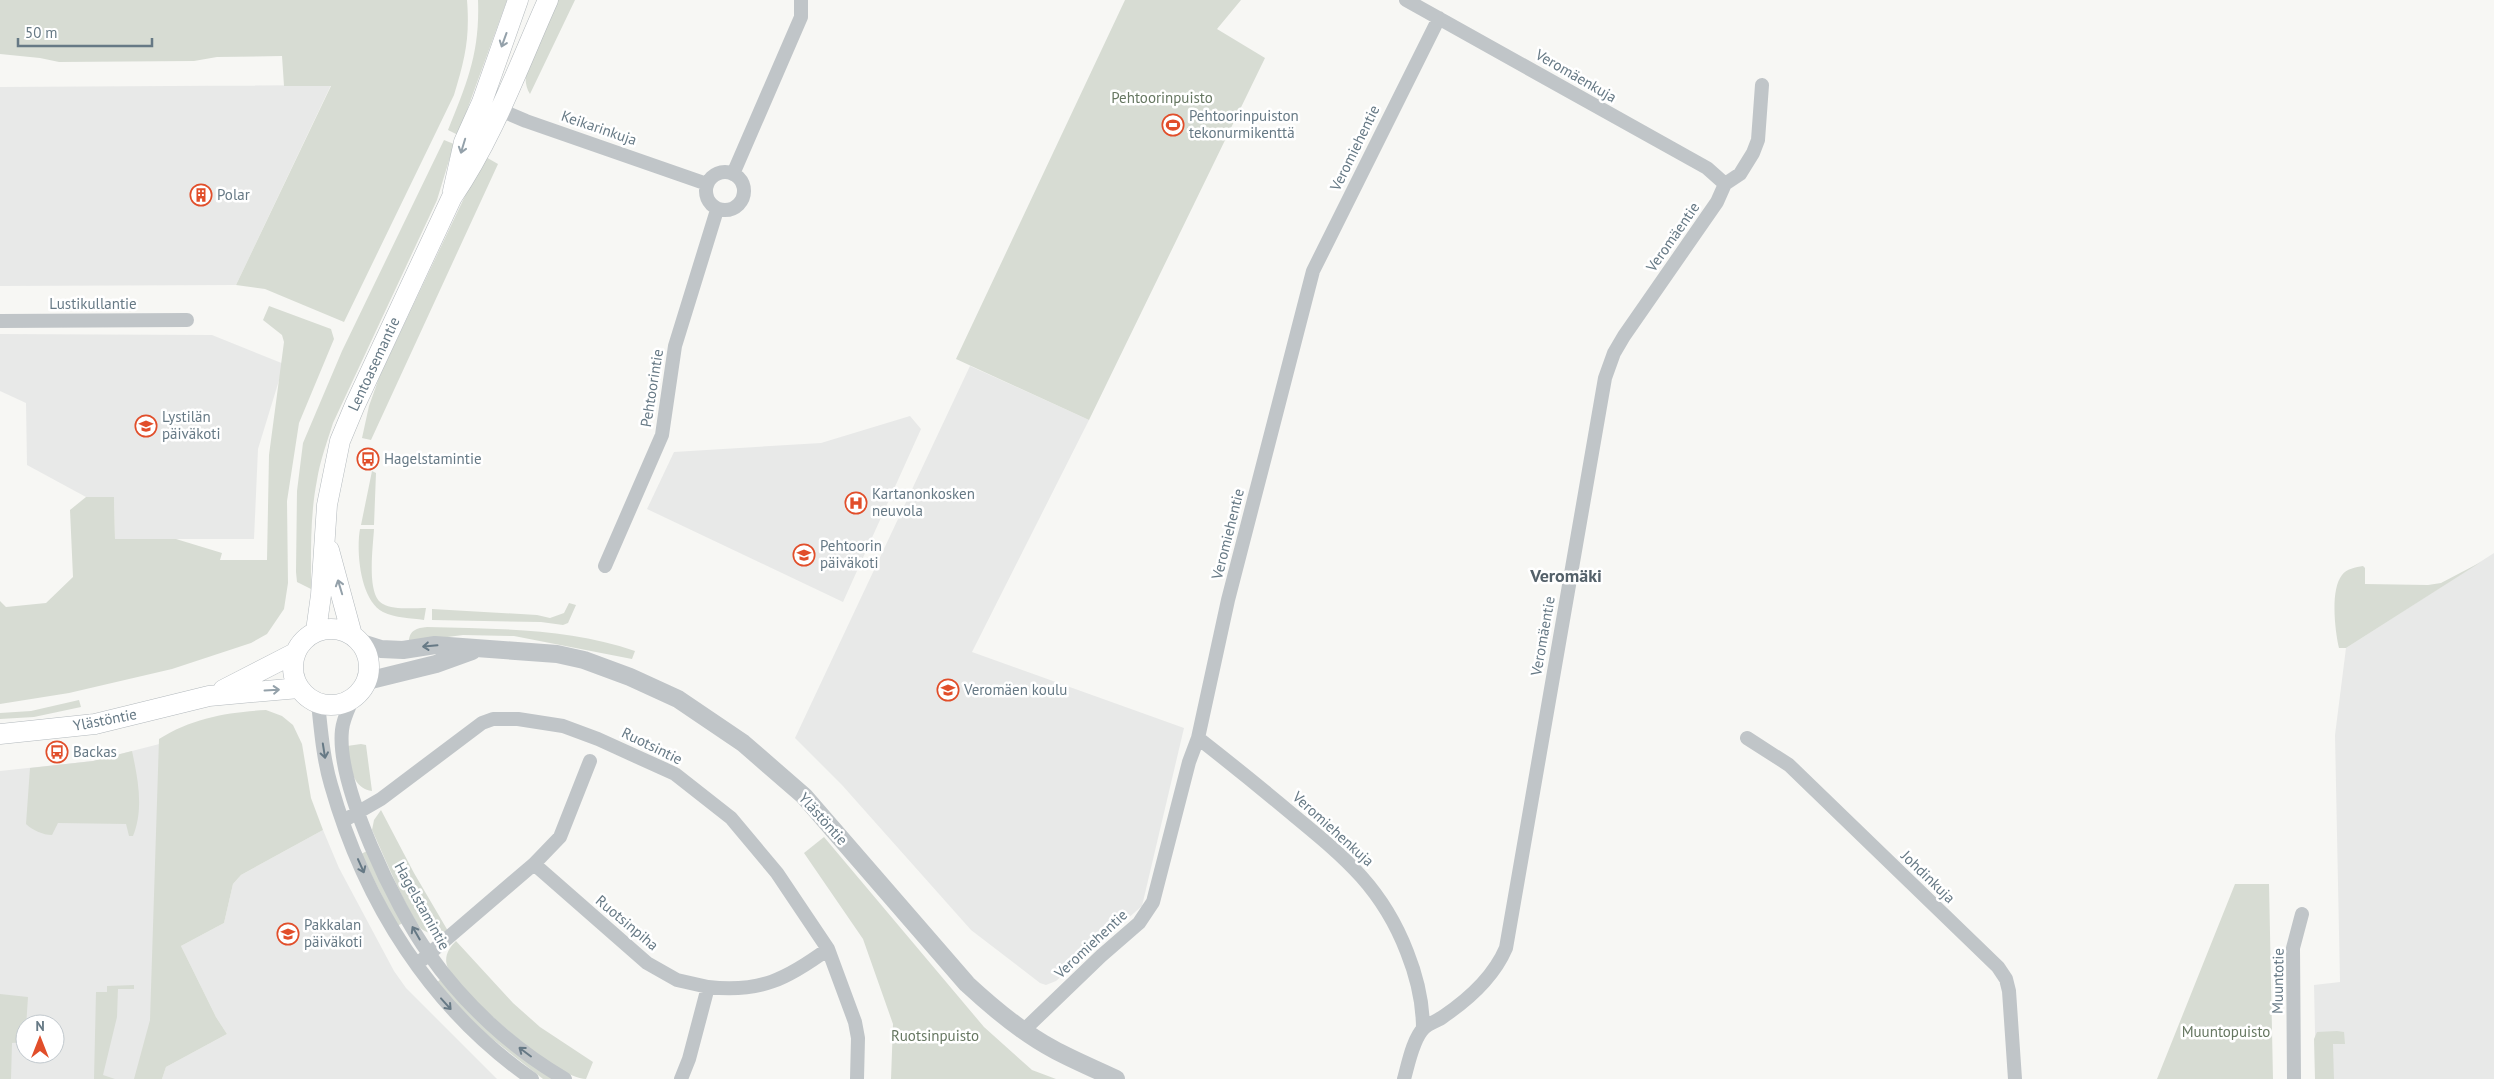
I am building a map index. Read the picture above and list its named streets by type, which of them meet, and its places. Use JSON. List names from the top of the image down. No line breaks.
{"streets":{"main road":["Lentoasemantie","Ylästöntie"],"street":["Veromäenkuja","Keikarinkuja","Veromiehentie","Veromäentie","Lustikullantie","Pehtoorintie","Ruotsintie","Veromiehenkuja","Johdinkuja","Hagelstamintie","Ruotsinpiha","Muuntotie"]},"crossings":[["Veromäenkuja","Veromiehentie"],["Veromäenkuja","Veromäentie"],["Keikarinkuja","Lentoasemantie"],["Keikarinkuja","Pehtoorintie"],["Veromiehentie","Ylästöntie"],["Veromiehentie","Veromiehenkuja"],["Veromäentie","Veromiehenkuja"],["Lentoasemantie","Ylästöntie"],["Lentoasemantie","Hagelstamintie"],["Ylästöntie","Hagelstamintie"],["Ruotsintie","Hagelstamintie"],["Ruotsintie","Ruotsinpiha"]],"districts":["Veromäki"],"parks":["Pehtoorinpuisto","Muuntopuisto","Ruotsinpuisto"],"places":{"sports":["Pehtoorinpuiston tekonurmikenttä"],"building":["Polar"],"school or university":["Lystilän päiväkoti","Pehtoorin päiväkoti","Veromäen koulu","Pakkalan päiväkoti"],"bus stop":["Hagelstamintie","Backas"],"hospital":["Kartanonkosken neuvola"]},"scale_bar":"50 m","north":"top"}
